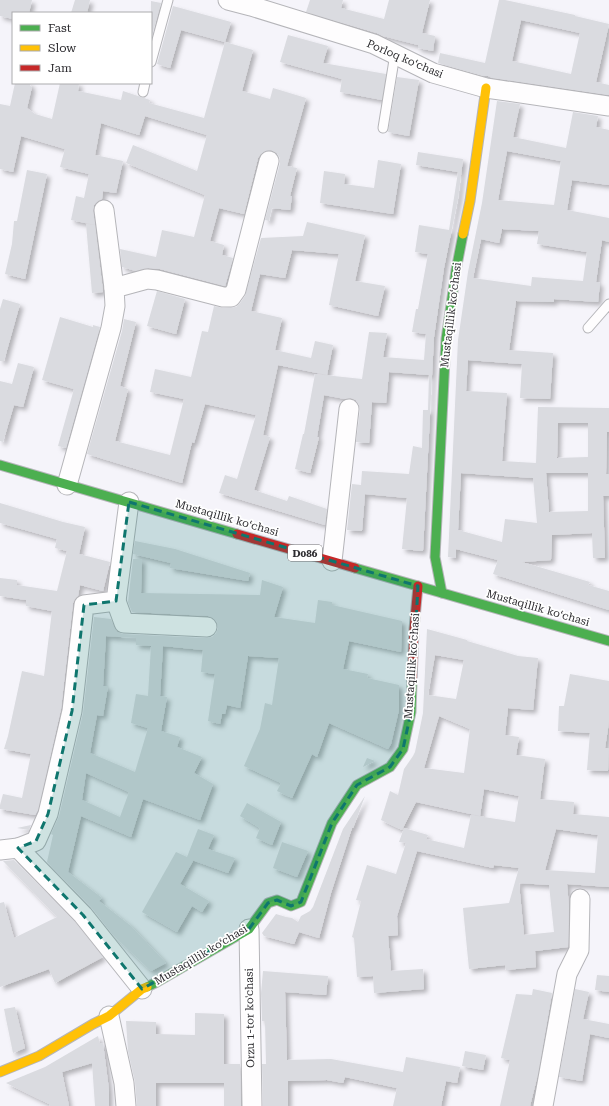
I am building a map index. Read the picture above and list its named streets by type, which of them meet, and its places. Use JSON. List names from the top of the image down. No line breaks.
{"streets":{"street":["Porloq koʻchasi","Mustaqillik ko‘chasi","Mustaqillik koʻchasi","D086","Orzu 1-tor ko'chasi"]},"crossings":[["Porloq koʻchasi","Mustaqillik ko‘chasi"],["Mustaqillik ko‘chasi","Mustaqillik koʻchasi"],["Mustaqillik ko‘chasi","Orzu 1-tor ko'chasi"]],"legend":["Fast","Slow","Jam"]}
